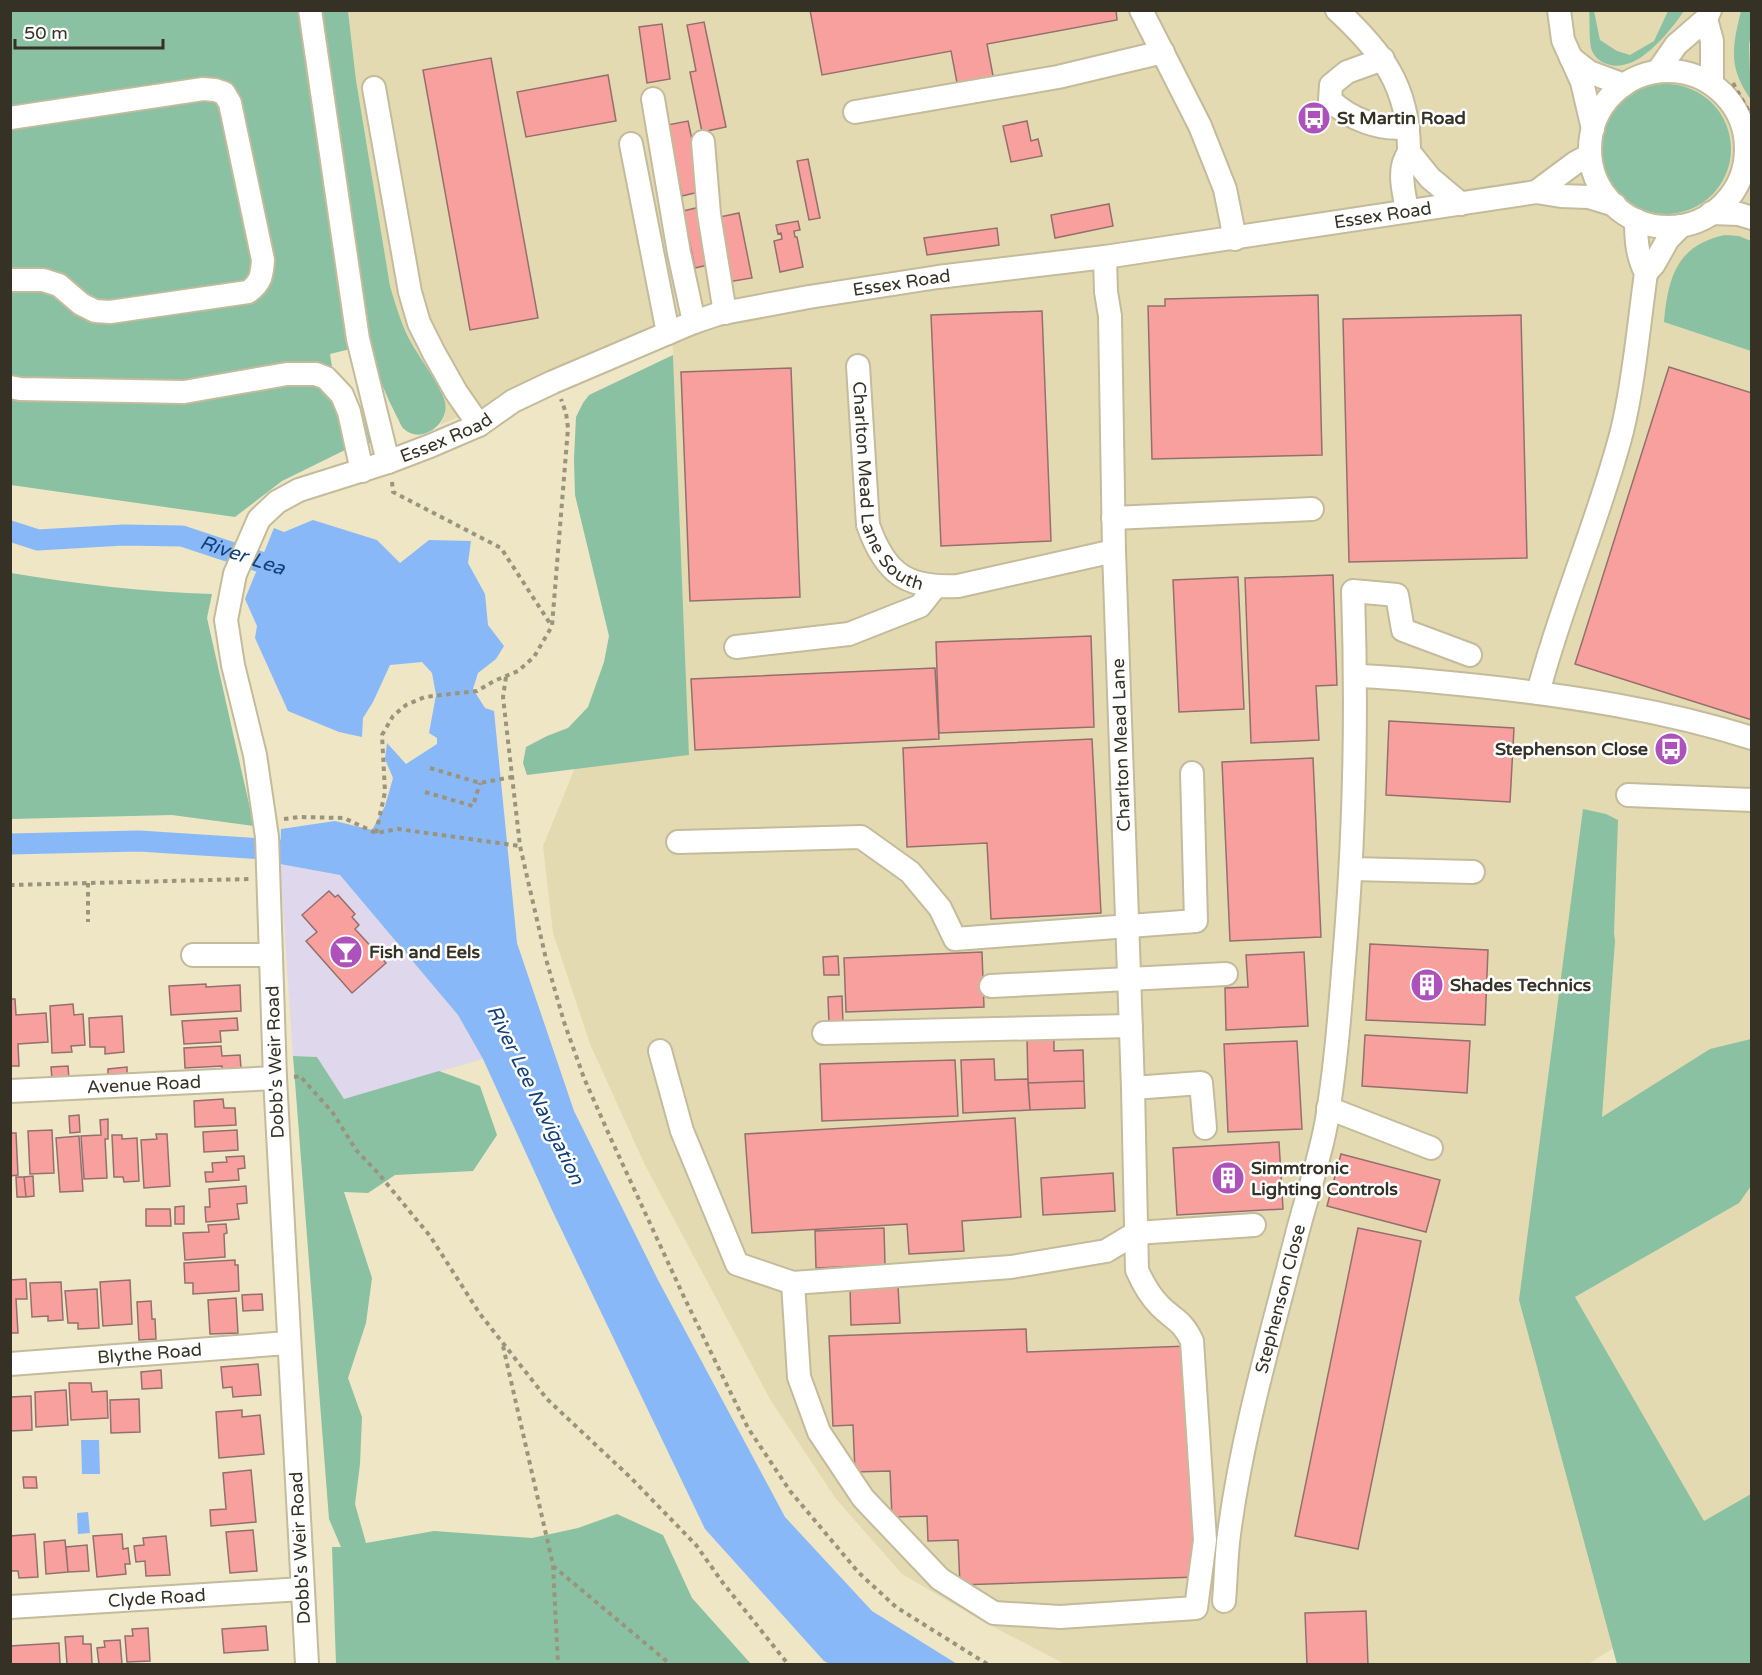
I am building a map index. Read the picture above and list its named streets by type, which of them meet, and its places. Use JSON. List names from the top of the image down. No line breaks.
{"streets":{"street":["Essex Road","Charlton Mead Lane South","Charlton Mead Lane","Dobb's Weir Road","Avenue Road","Stephenson Close","Blythe Road","Clyde Road"]},"crossings":[["Essex Road","Charlton Mead Lane"],["Essex Road","Dobb's Weir Road"],["Charlton Mead Lane South","Charlton Mead Lane"],["Dobb's Weir Road","Avenue Road"],["Dobb's Weir Road","Blythe Road"],["Dobb's Weir Road","Clyde Road"]],"water":["River Lea","River Lee Navigation"],"places":{"bus stop":["St Martin Road","Stephenson Close"],"bar":["Fish and Eels"],"building":["Shades Technics","Simmtronic Lighting Controls"]},"scale_bar":"50 m"}
